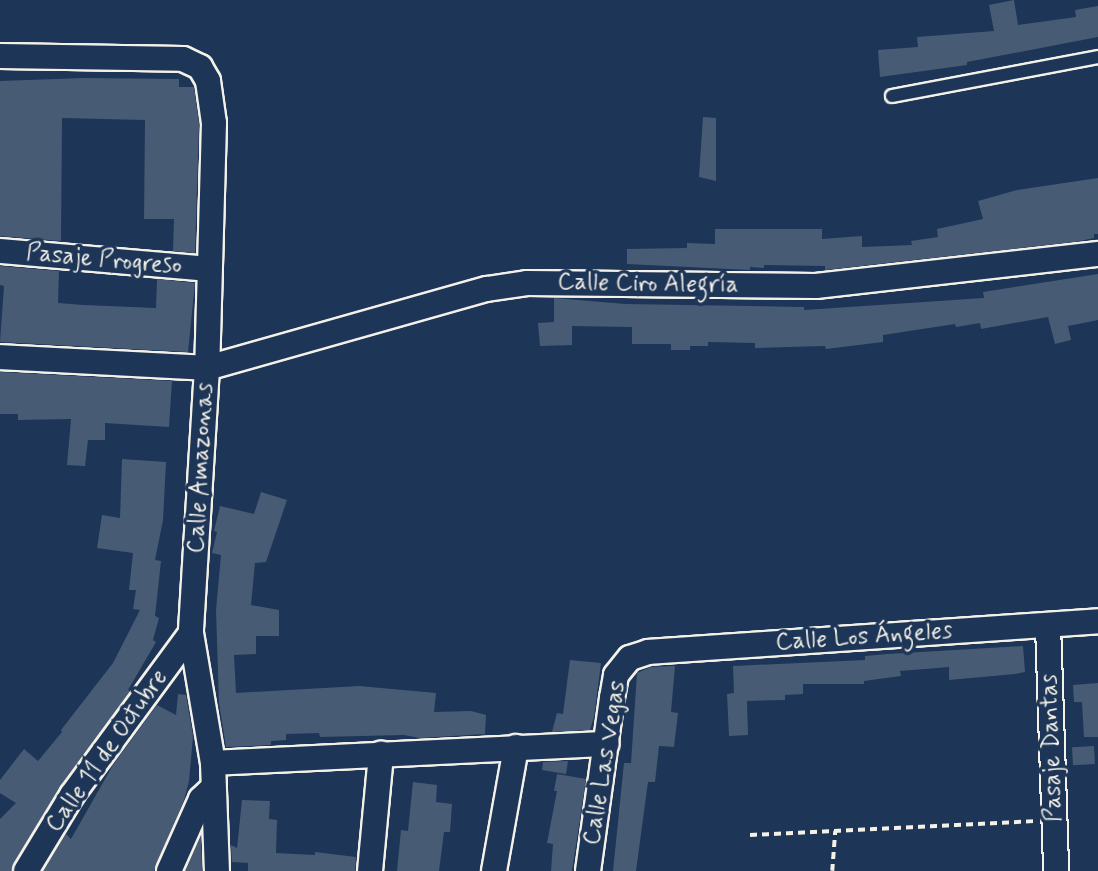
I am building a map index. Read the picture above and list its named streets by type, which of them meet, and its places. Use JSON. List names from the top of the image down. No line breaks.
{"streets":{"street":["Pasaje Progreso","Calle Ciro Alegría","Calle Amazonas","Calle Los Ángeles","Pasaje Dantas","Calle 11 de Octubre","Calle Las Vegas"]},"crossings":[["Pasaje Progreso","Calle Amazonas"],["Calle Ciro Alegría","Calle Amazonas"],["Calle Amazonas","Calle 11 de Octubre"],["Calle Los Ángeles","Pasaje Dantas"],["Calle Los Ángeles","Calle Las Vegas"]]}
